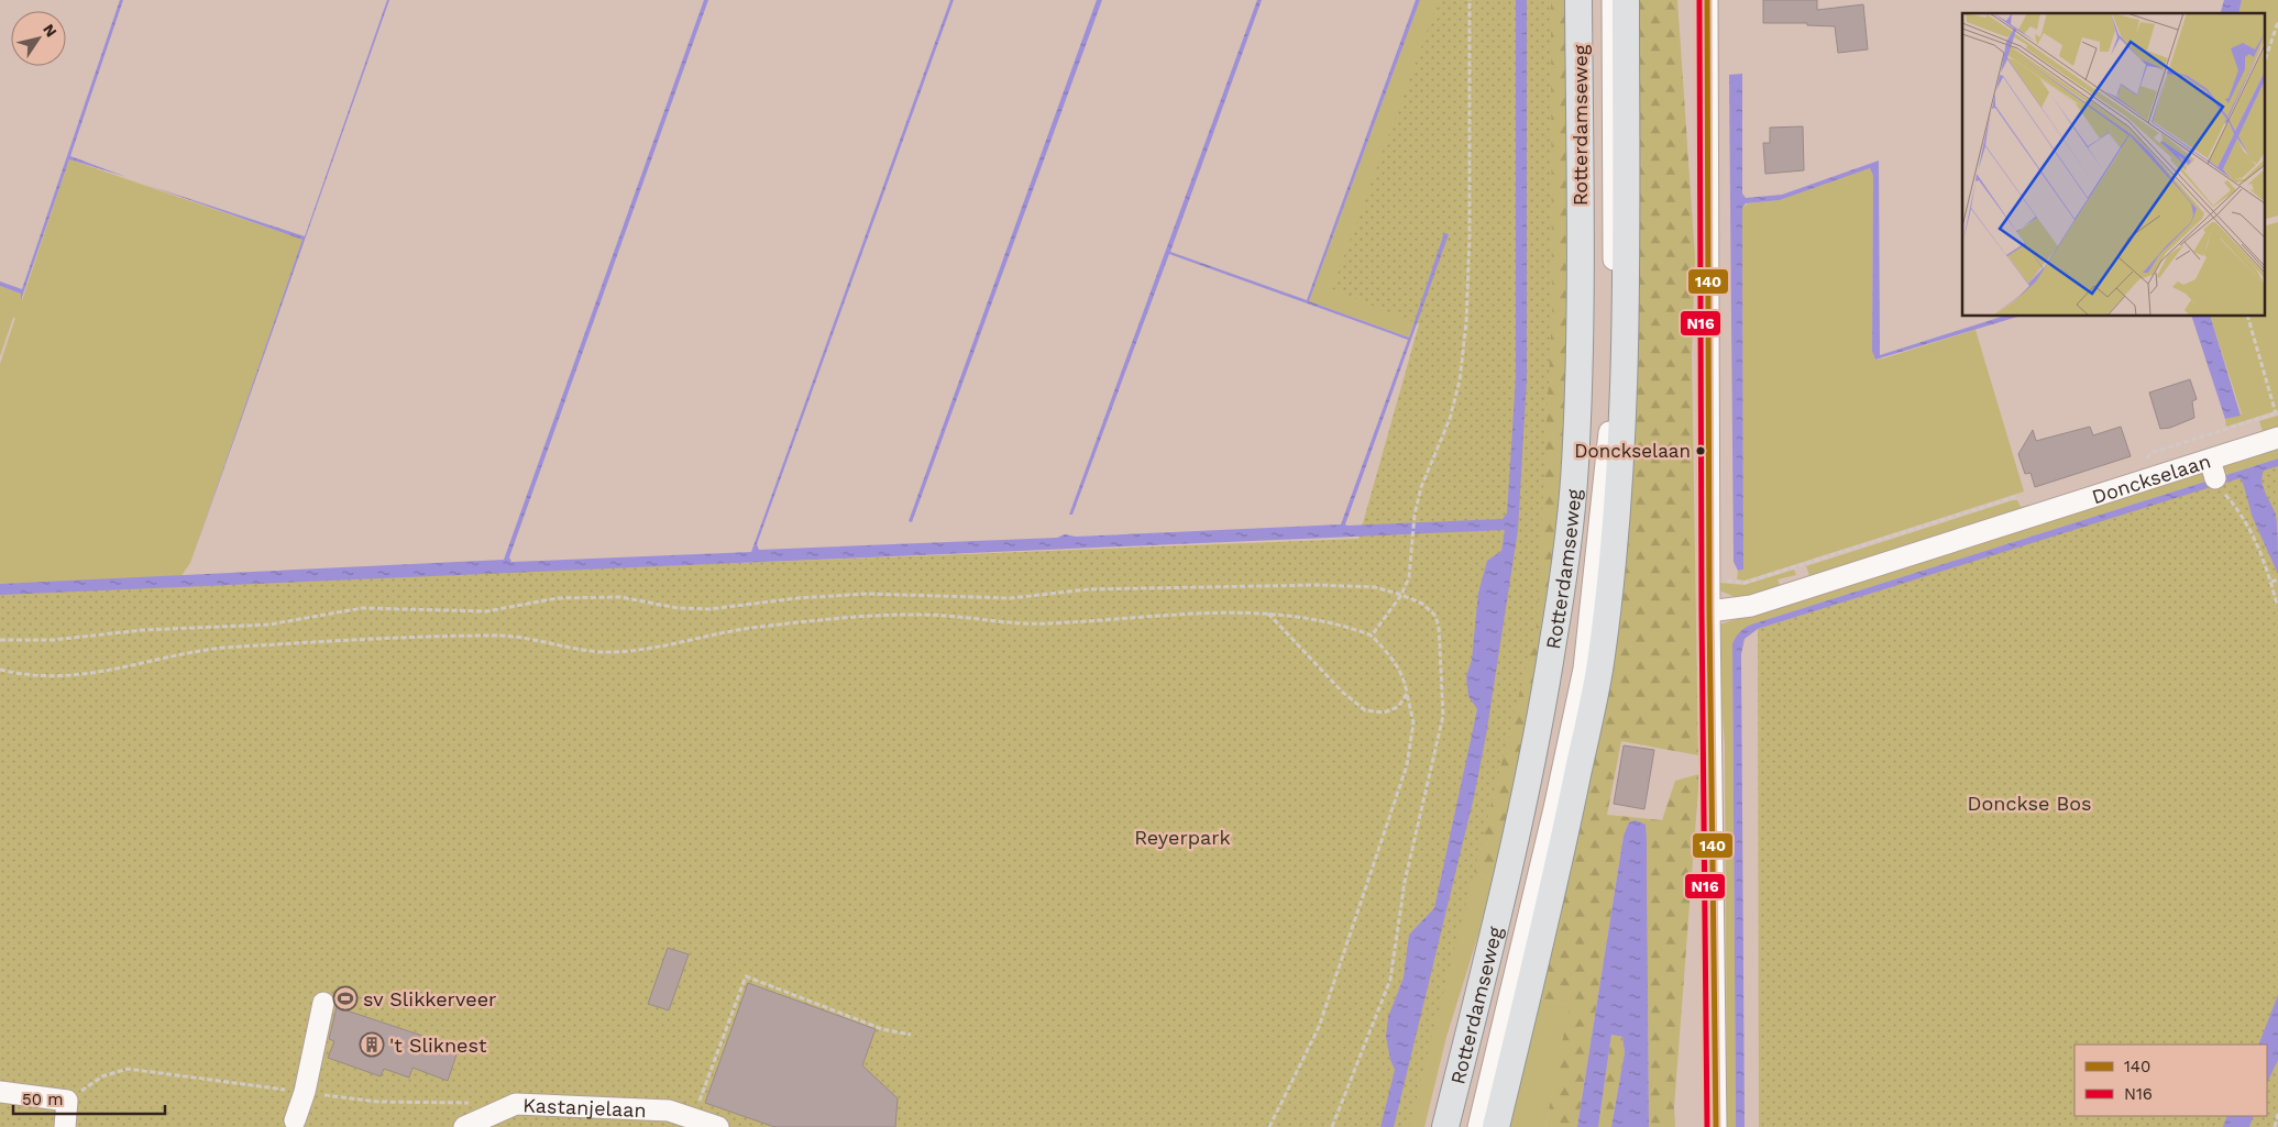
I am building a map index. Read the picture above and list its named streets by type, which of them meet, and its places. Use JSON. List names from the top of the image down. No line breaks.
{"streets":{"main road":["Rotterdamseweg"],"street":["Donckselaan","Kastanjelaan"]},"parks":["Donckse Bos","Reyerpark"],"places":{"other":["Donckselaan"],"sports":["sv Slikkerveer"],"building":["'t Sliknest"]},"lines":["transit line 140","transit line N16"],"legend":["140","N16"],"scale_bar":"50 m","north":"top right"}
